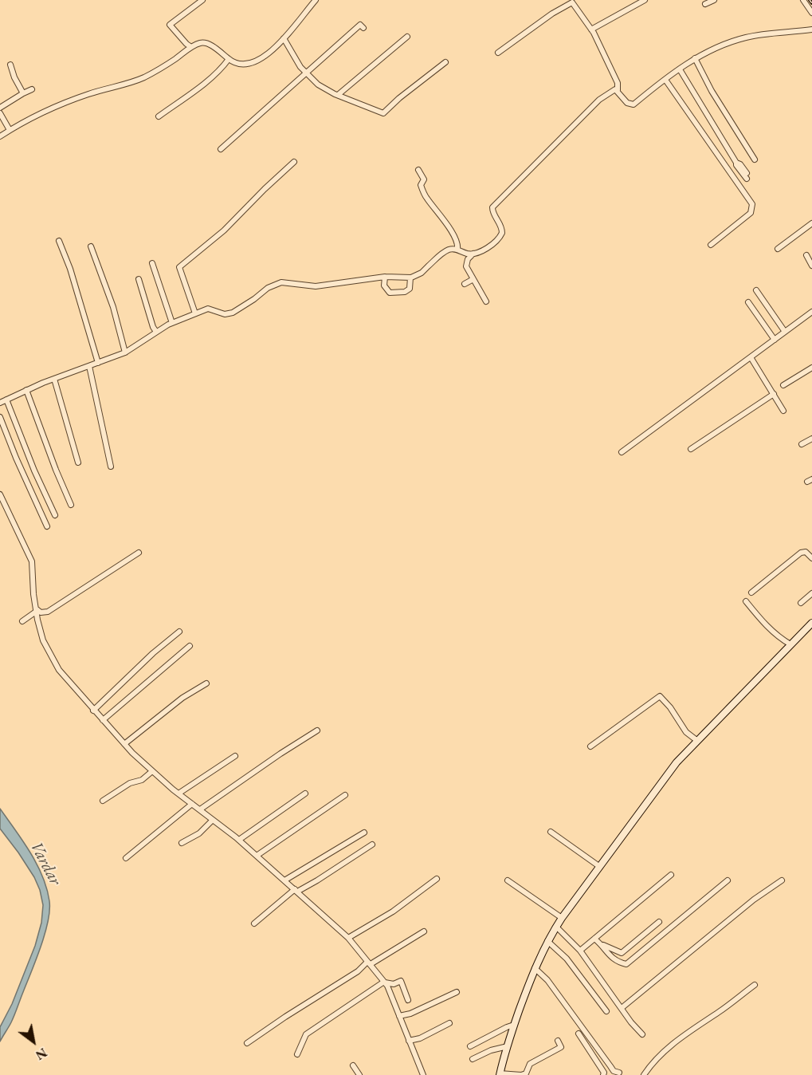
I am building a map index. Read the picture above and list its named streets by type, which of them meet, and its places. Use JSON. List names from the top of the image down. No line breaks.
{"water":["Vardar"],"north":"bottom right"}
